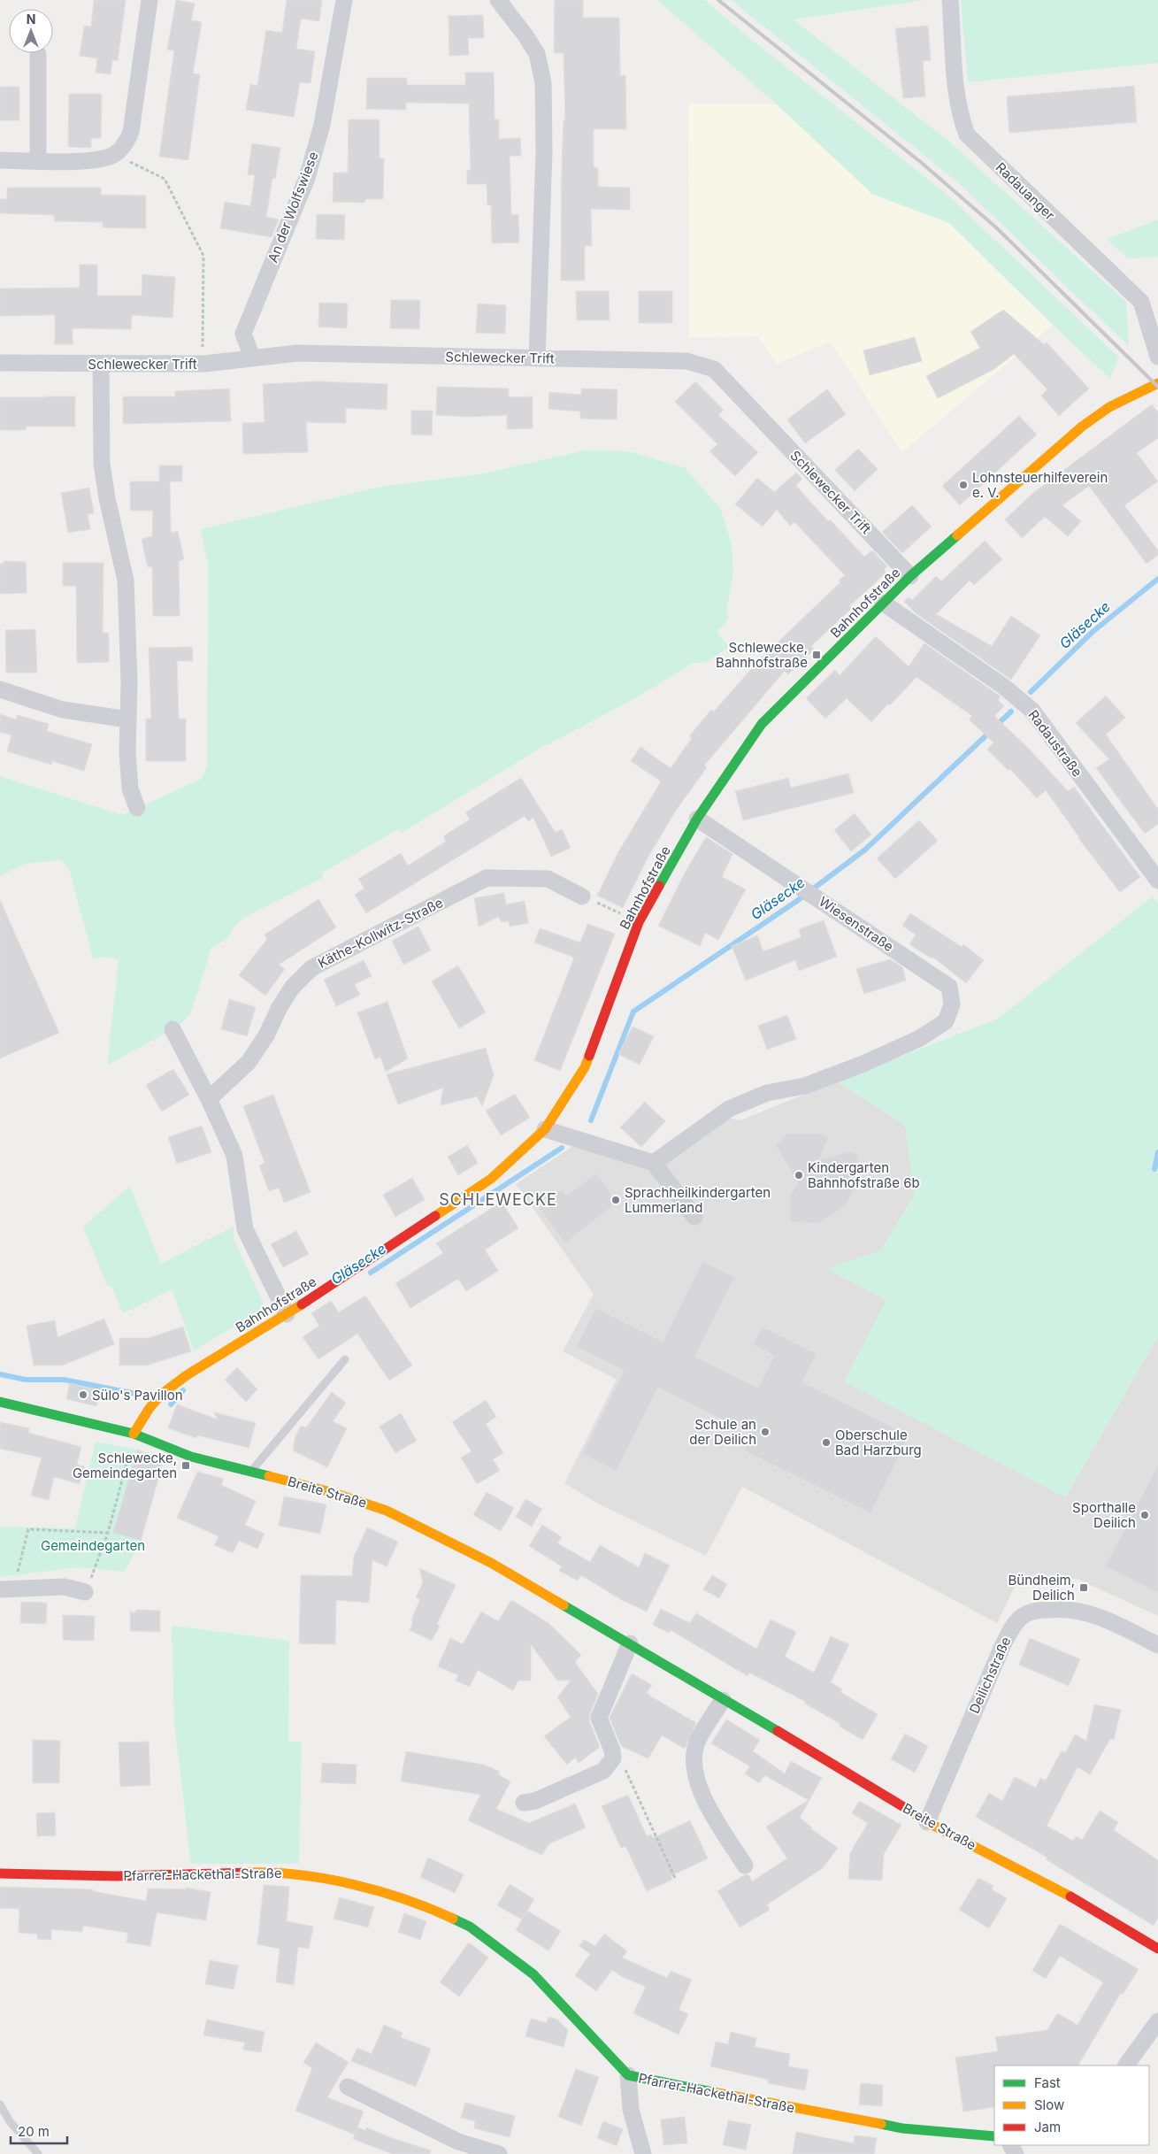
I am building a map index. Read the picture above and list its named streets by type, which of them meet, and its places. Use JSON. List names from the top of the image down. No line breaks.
{"streets":{"street":["Radauanger","An der Wolfswiese","Schlewecker Trift","Bahnhofstraße","Radaustraße","Wiesenstraße","Käthe-Kollwitz-Straße","Breite Straße","Deilichstraße","Pfarrer-Hackethal-Straße"]},"crossings":[["An der Wolfswiese","Schlewecker Trift"],["Schlewecker Trift","Bahnhofstraße"],["Bahnhofstraße","Radaustraße"],["Bahnhofstraße","Wiesenstraße"],["Bahnhofstraße","Breite Straße"],["Breite Straße","Deilichstraße"]],"districts":["SCHLEWECKE"],"water":["Gläsecke"],"parks":["Gemeindegarten"],"places":{"other":["Lohnsteuerhilfeverein e. V.","Kindergarten Bahnhofstraße 6b","Sprachheilkindergarten Lummerland","Sülo's Pavillon","Schule an der Deilich","Oberschule Bad Harzburg","Sporthalle Deilich"],"transit":["Schlewecke, Bahnhofstraße","Schlewecke, Gemeindegarten","Bündheim, Deilich"]},"legend":["Fast","Slow","Jam"],"scale_bar":"20 m","north":"top"}
